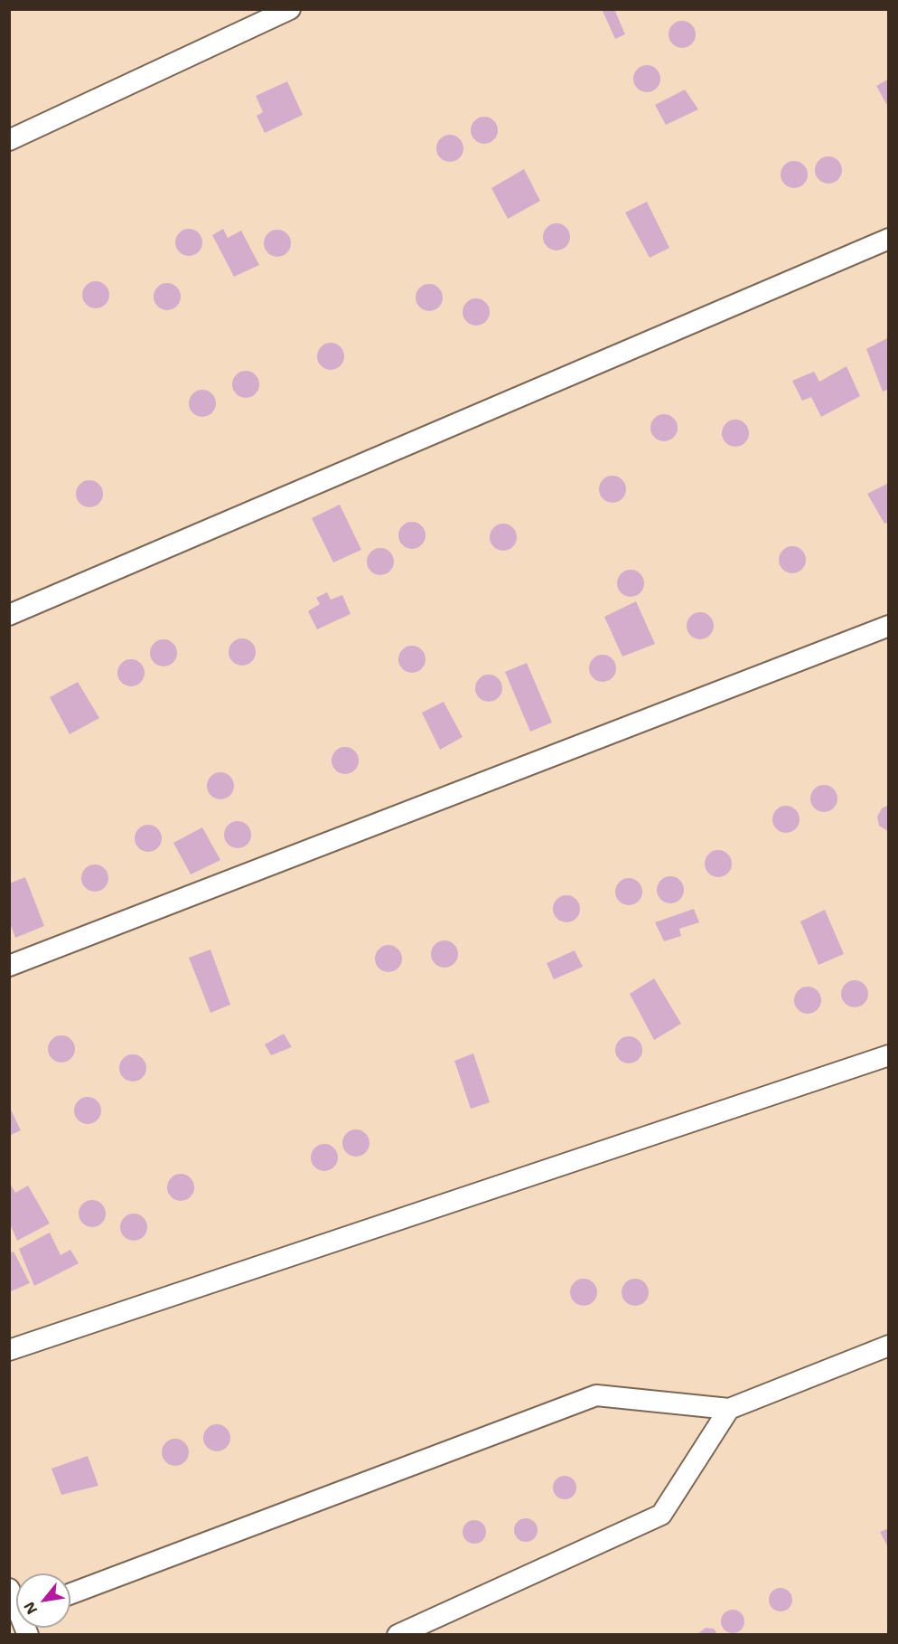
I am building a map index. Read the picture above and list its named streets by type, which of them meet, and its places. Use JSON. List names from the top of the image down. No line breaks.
{"north":"bottom left"}
